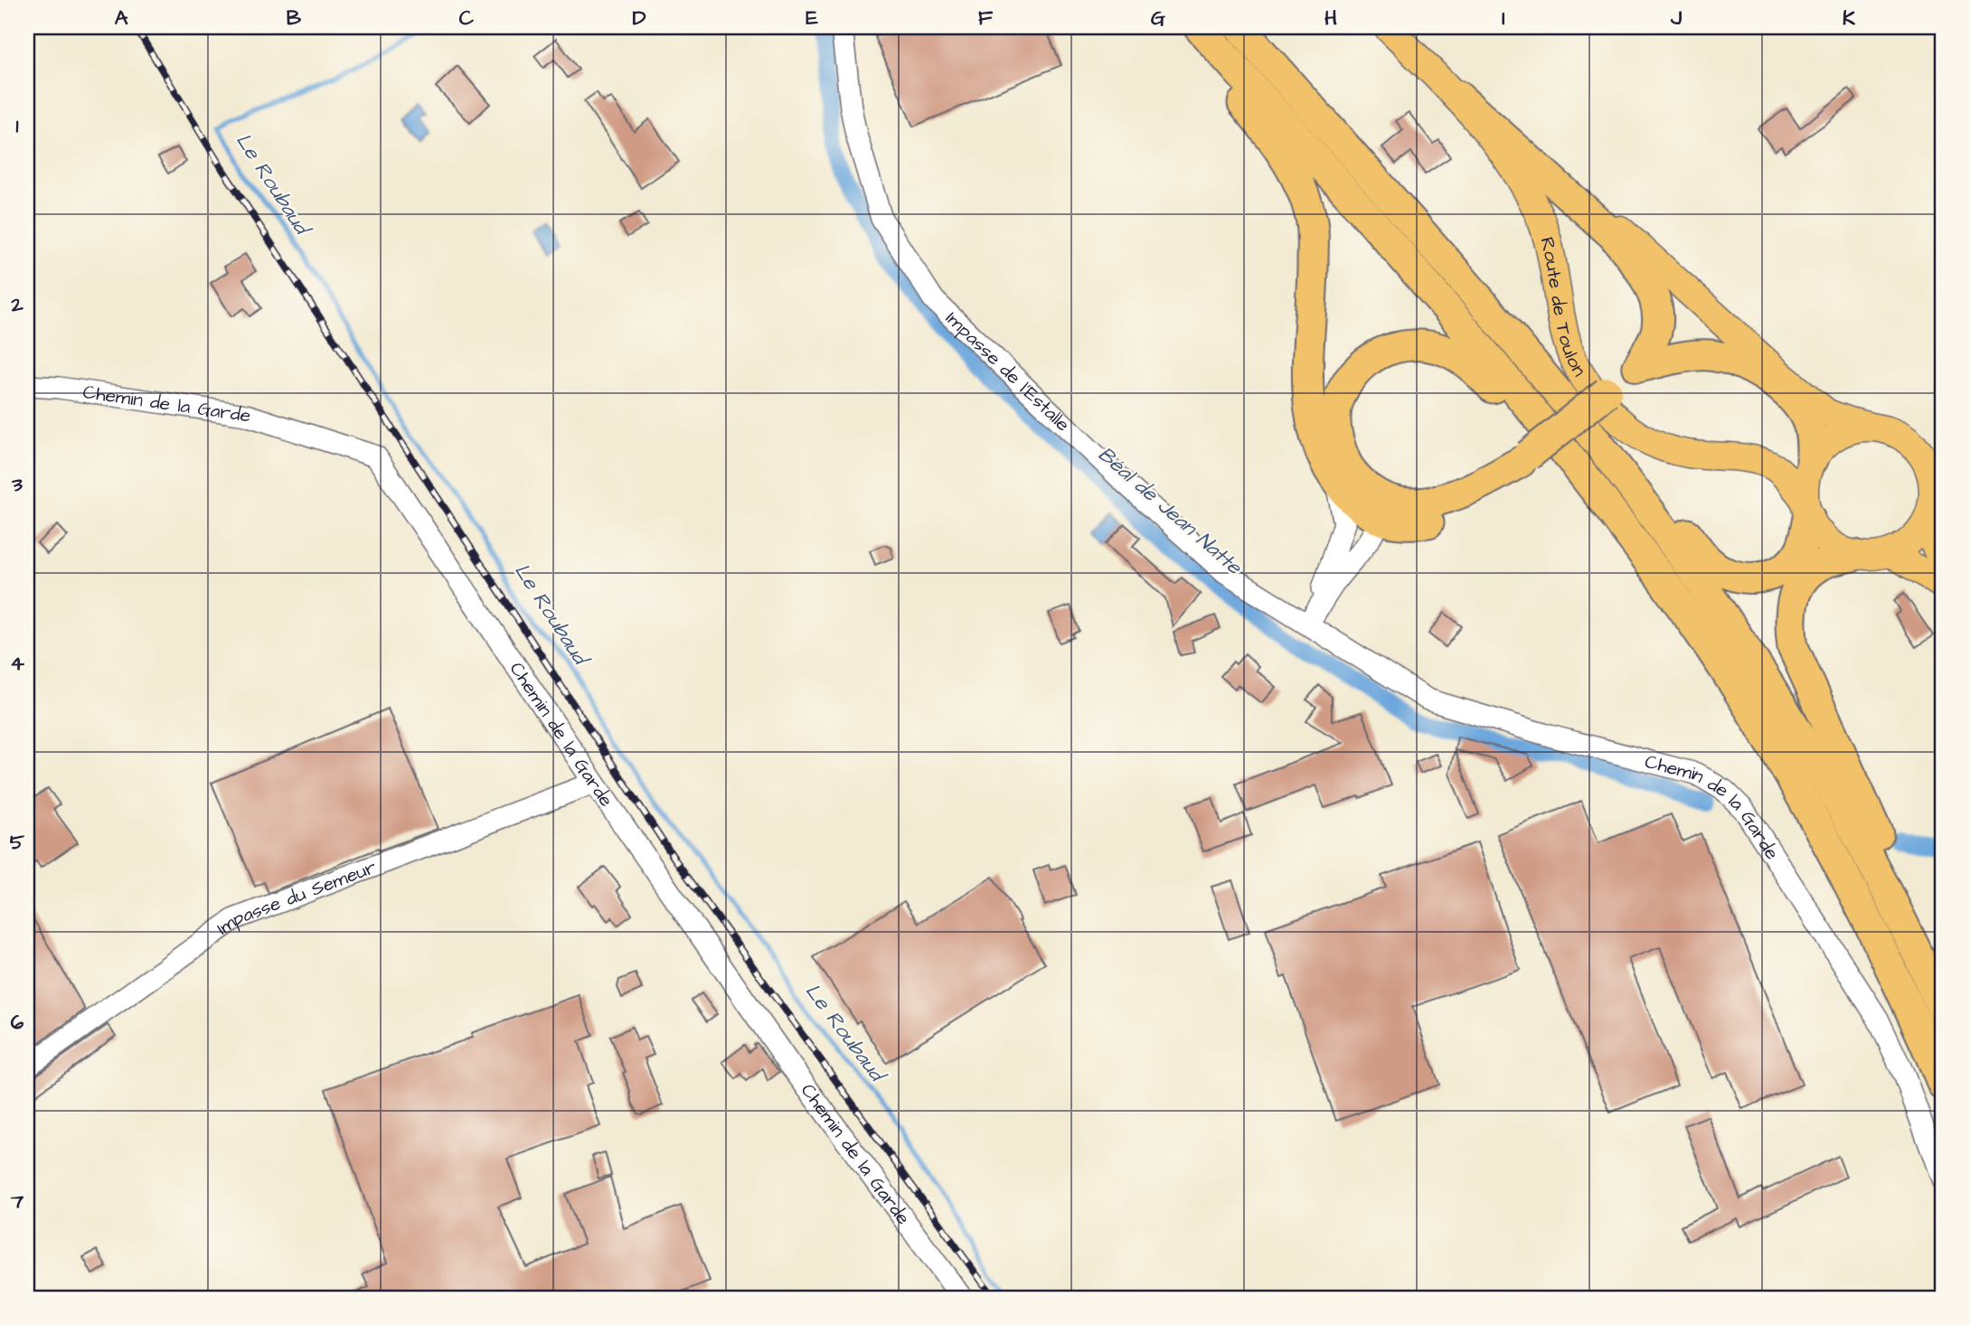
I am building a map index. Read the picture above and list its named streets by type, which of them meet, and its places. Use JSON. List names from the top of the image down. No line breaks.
{"streets":{"main road":["Route de Toulon"],"street":["Impasse de l'Estalle","Chemin de la Garde","Impasse du Semeur"]},"crossings":[["Impasse de l'Estalle","Chemin de la Garde"],["Chemin de la Garde","Impasse du Semeur"]],"water":["Le Roubaud","Béal de Jean Natte"],"grid":{"columns":["A","B","C","D","E","F","G","H","I","J","K"],"rows":["1","2","3","4","5","6","7"]}}
